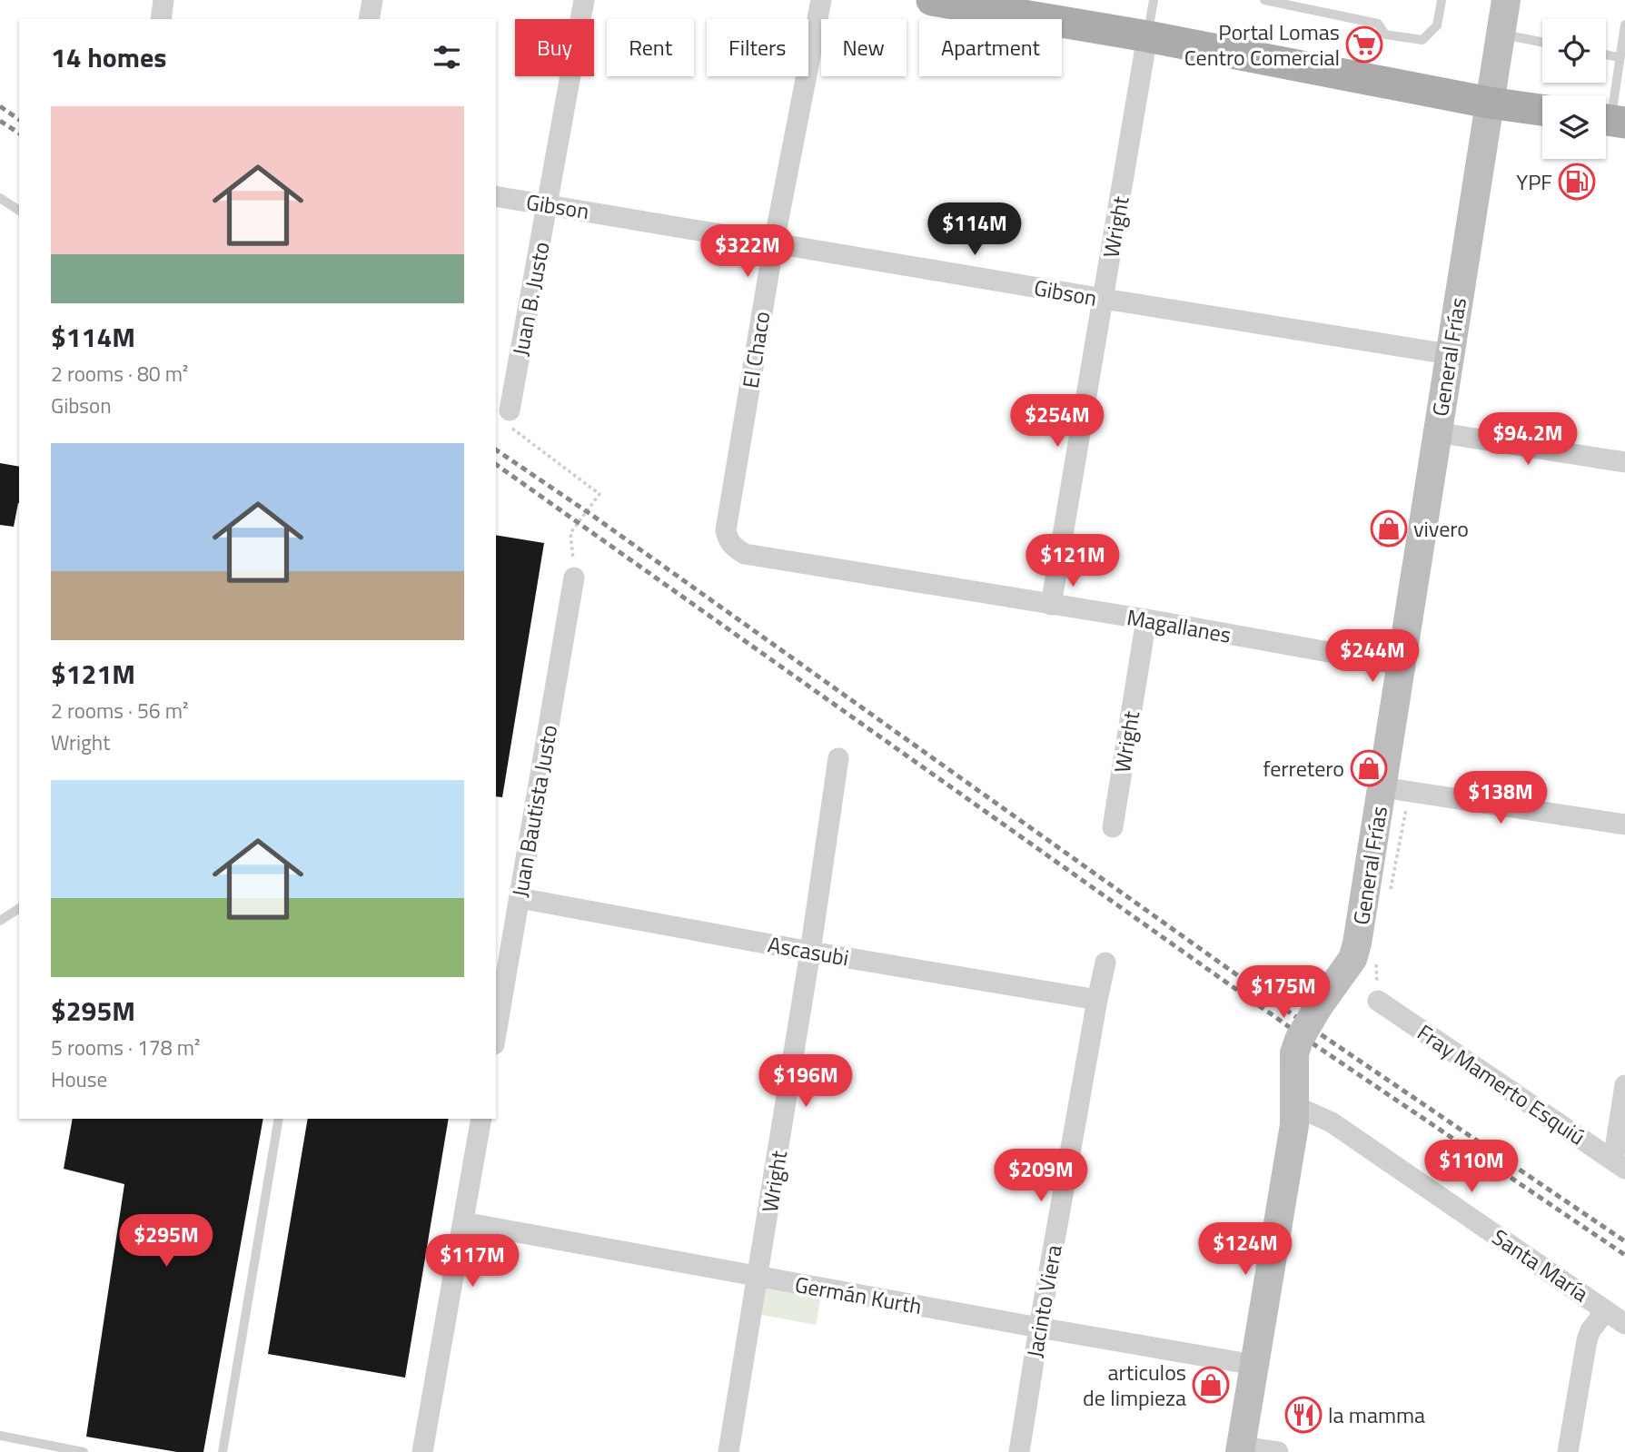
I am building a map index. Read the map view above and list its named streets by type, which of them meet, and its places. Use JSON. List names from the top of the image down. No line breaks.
{"streets":{"main road":["General Frías"],"street":["Gibson","Wright","Juan B. Justo","El Chaco","Magallanes","Juan Bautista Justo","Ascasubi","Fray Mamerto Esquiú","Santa María","Germán Kurth","Jacinto Viera"]},"crossings":[["Gibson","Wright"],["Gibson","Juan B. Justo"],["Gibson","El Chaco"],["Gibson","General Frías"],["Wright","Magallanes"],["Wright","Ascasubi"],["Wright","Germán Kurth"],["El Chaco","Magallanes"],["General Frías","Magallanes"],["General Frías","Santa María"],["General Frías","Germán Kurth"],["Juan Bautista Justo","Ascasubi"],["Ascasubi","Jacinto Viera"],["Germán Kurth","Jacinto Viera"]],"places":{"supermarket":["Portal Lomas Centro Comercial"],"fuel station":["YPF"],"shop":["vivero","ferretero","articulos de limpieza"],"restaurant":["la mamma"]},"page":{"chip":["Buy","Rent","Filters","New","Apartment"],"heading":"14 homes","list":[{"name":"$114M","note":"2 rooms · 80 m² · Gibson"},{"name":"$121M","note":"2 rooms · 56 m² · Wright"},{"name":"$295M","note":"5 rooms · 178 m² · House"}],"price":["$114M","$322M","$254M","$94.2M","$121M","$244M","$138M","$175M","$196M","$110M","$209M","$295M","$124M","$117M"]}}
